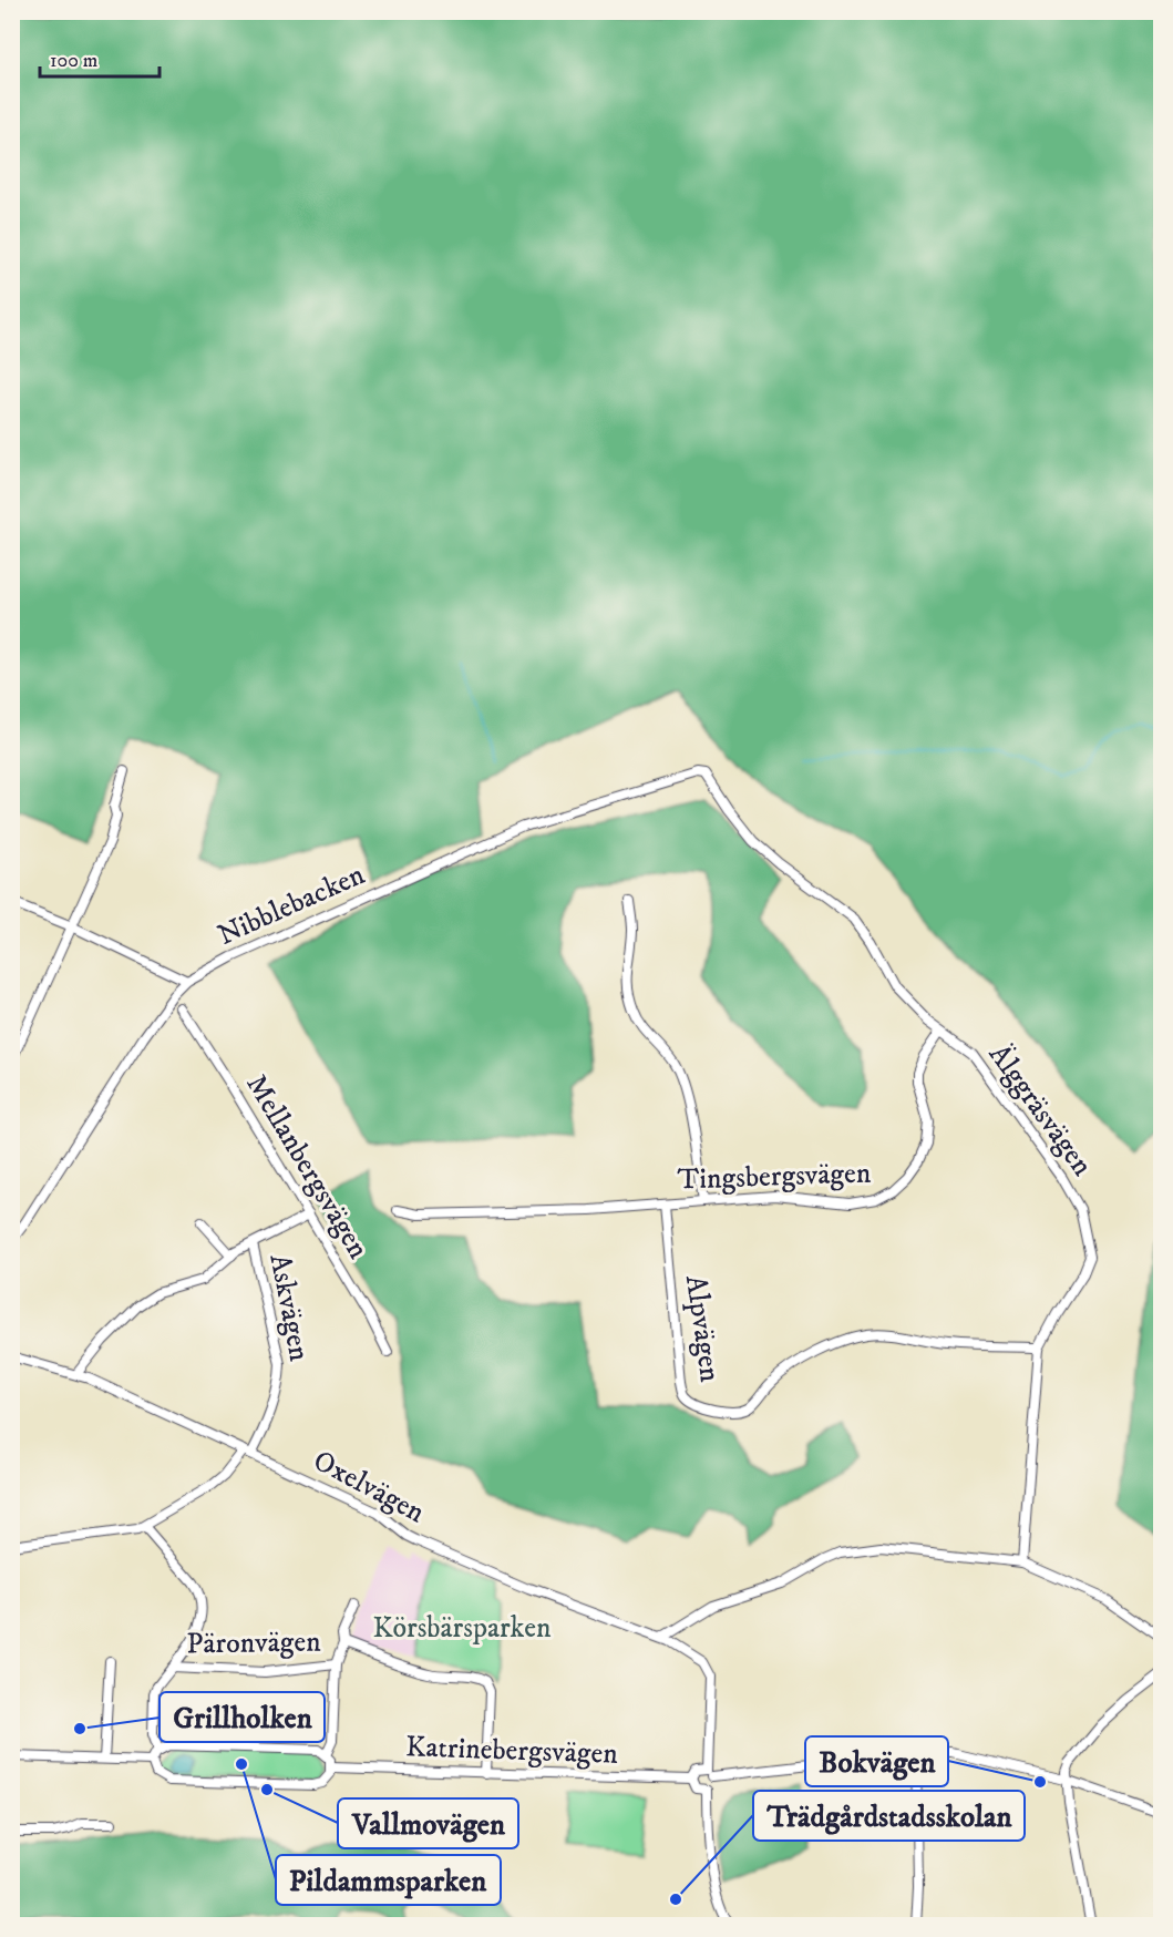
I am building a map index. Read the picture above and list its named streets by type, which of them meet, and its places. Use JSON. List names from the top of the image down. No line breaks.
{"streets":{"street":["Nibblebacken","Älggräsvägen","Mellanbergsvägen","Tingsbergsvägen","Askvägen","Alpvägen","Oxelvägen","Päronvägen","Katrinebergsvägen"]},"crossings":[["Nibblebacken","Älggräsvägen"],["Älggräsvägen","Tingsbergsvägen"],["Älggräsvägen","Alpvägen"],["Tingsbergsvägen","Alpvägen"],["Askvägen","Oxelvägen"],["Oxelvägen","Katrinebergsvägen"]],"parks":["Körsbärsparken"],"places":["Grillholken","Pildammsparken","Bokvägen","Vallmovägen","Trädgårdstadsskolan"],"scale_bar":"100 m"}
